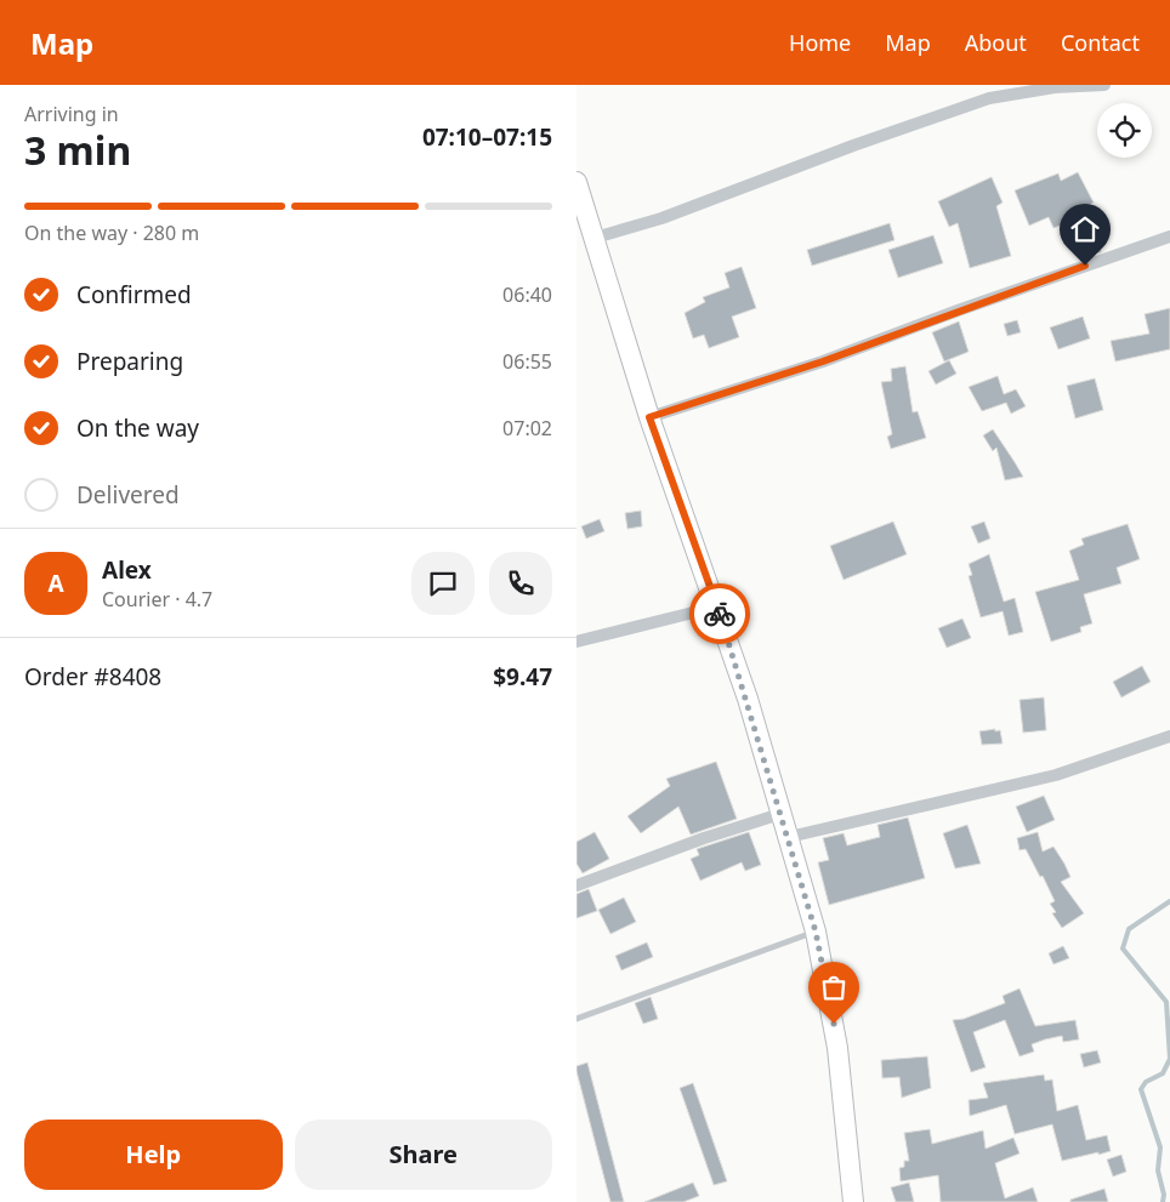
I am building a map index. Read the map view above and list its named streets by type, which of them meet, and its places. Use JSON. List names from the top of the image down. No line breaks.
{"page":{"header":"Map","nav":["Home","Map","About","Contact"],"heading":["3 min","Arriving in","07:10–07:15"],"panel":["Alex","Courier · 4.7","Order #8408","$9.47"],"bar":"On the way · 280 m","list":[["Confirmed","06:40"],["Preparing","06:55"],["On the way","07:02"],"Delivered"],"round":"A","buttons":["Help","Share"]}}
